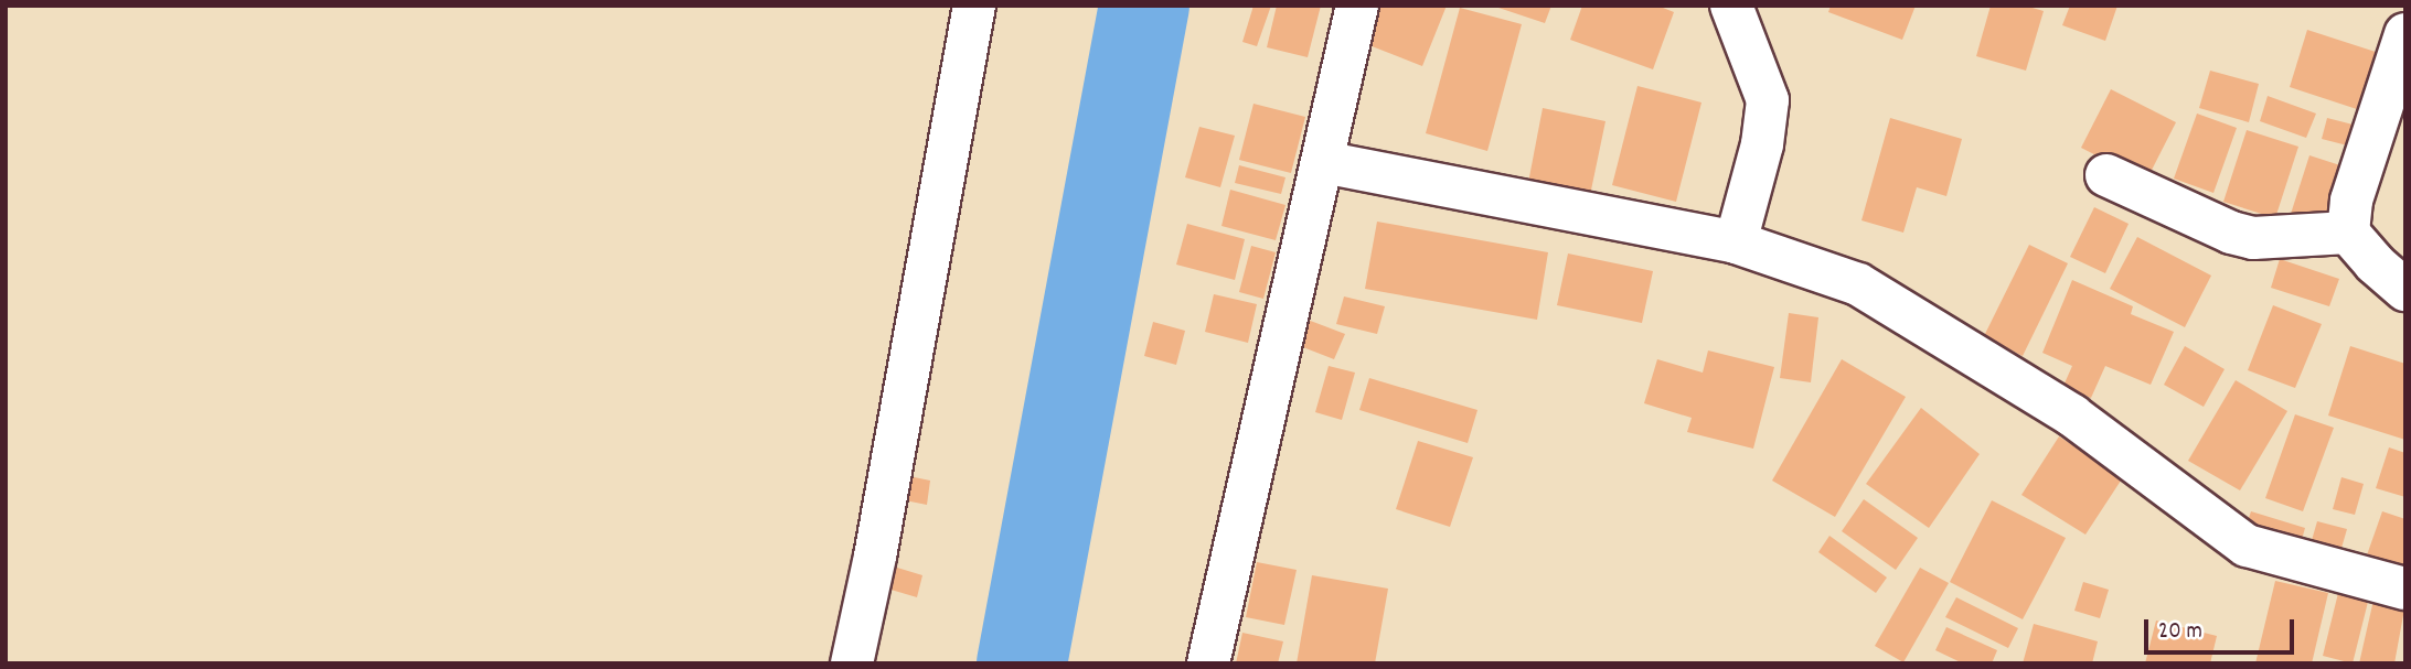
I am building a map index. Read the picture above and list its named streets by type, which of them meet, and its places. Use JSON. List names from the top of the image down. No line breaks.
{"scale_bar":"20 m"}
